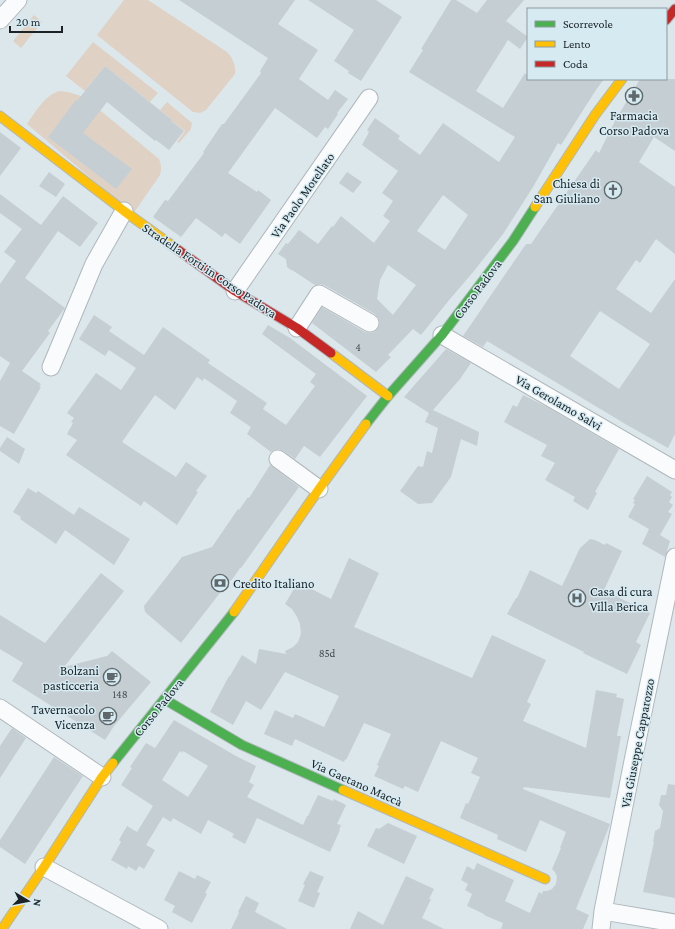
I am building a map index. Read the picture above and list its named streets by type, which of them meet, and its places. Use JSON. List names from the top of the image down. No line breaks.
{"streets":{"street":["Via Paolo Morellato","Stradella Forti in Corso Padova","Corso Padova","Via Gerolamo Salvi","Via Giuseppe Capparozzo","Via Gaetano Maccà"]},"crossings":[["Via Paolo Morellato","Stradella Forti in Corso Padova"],["Stradella Forti in Corso Padova","Corso Padova"],["Corso Padova","Via Gerolamo Salvi"],["Corso Padova","Via Gaetano Maccà"]],"places":{"pharmacy":["Farmacia Corso Padova"],"church":["Chiesa di San Giuliano"],"bank":["Credito Italiano"],"hospital":["Casa di cura Villa Berica"],"cafe":["Bolzani pasticceria","Tavernacolo Vicenza"]},"house_numbers":["4","85d","148"],"legend":["Scorrevole","Lento","Coda"],"scale_bar":"20 m","north":"right"}
